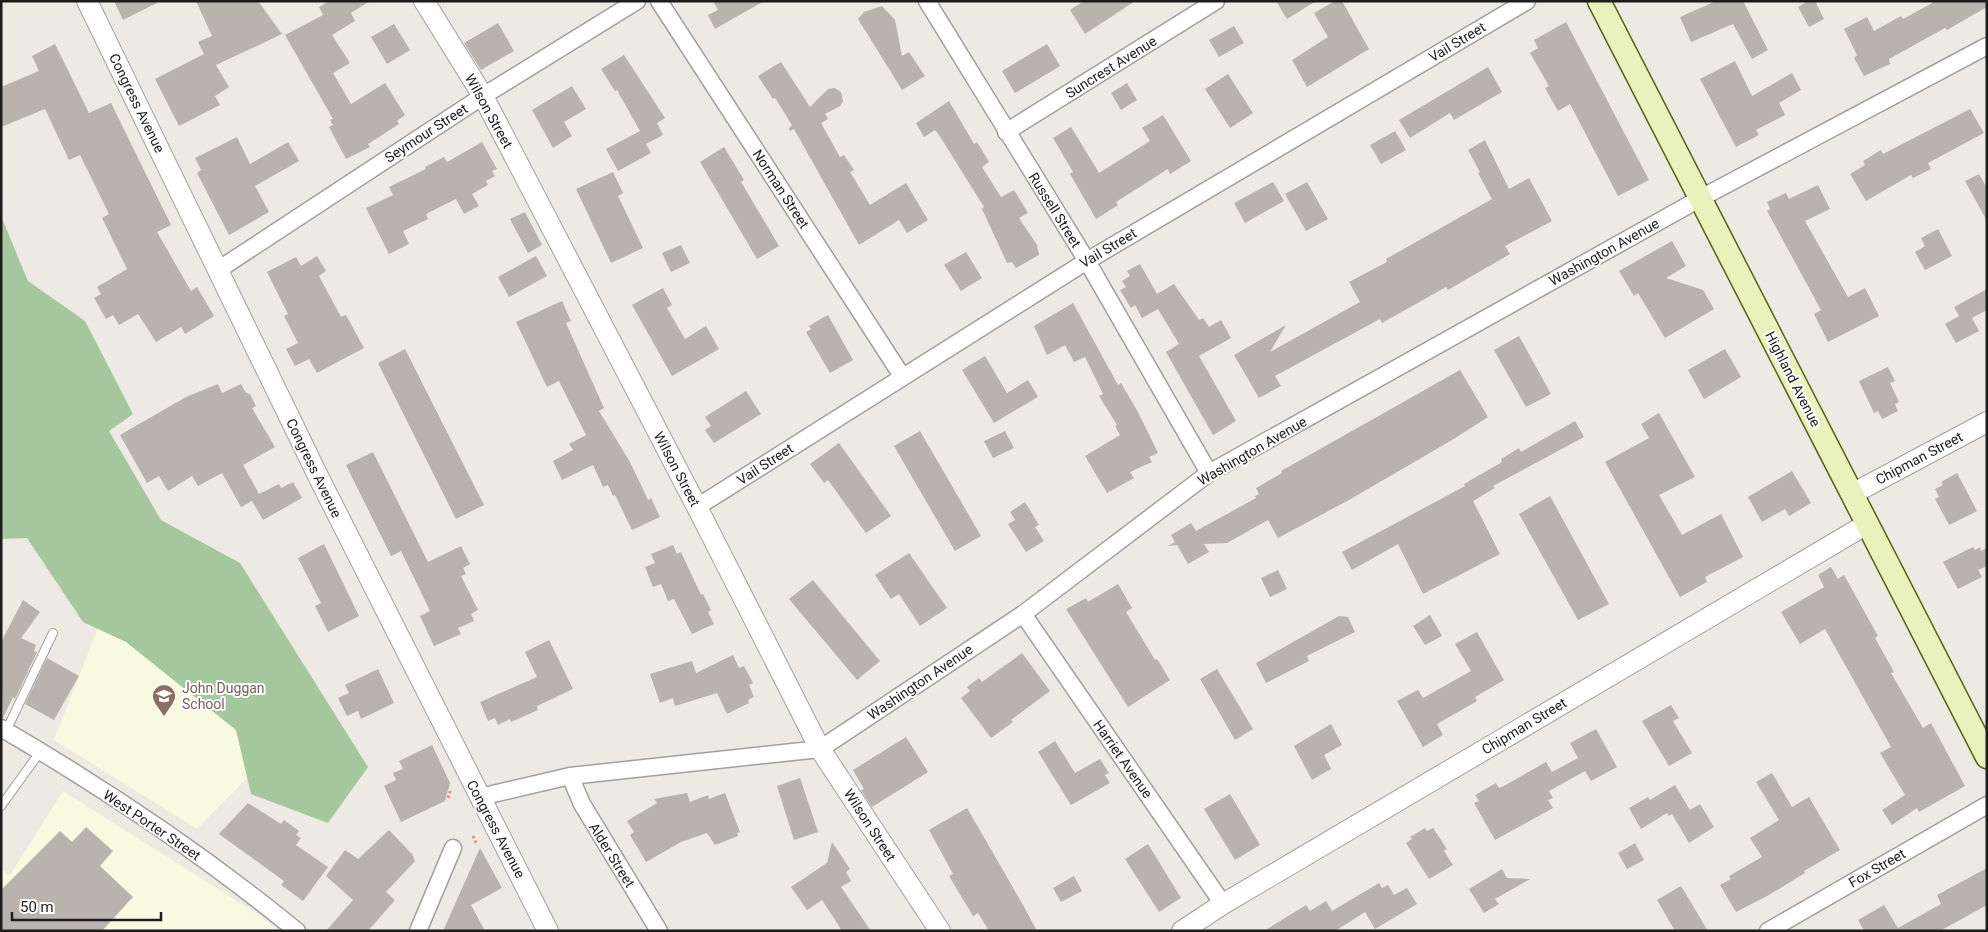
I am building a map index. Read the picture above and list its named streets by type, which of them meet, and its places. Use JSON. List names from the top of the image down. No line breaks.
{"streets":{"main road":["Highland Avenue"],"street":["Vail Street","Suncrest Avenue","Congress Avenue","Wilson Street","Seymour Street","Norman Street","Russell Street","Washington Avenue","Chipman Street","Harriet Avenue","West Porter Street","Alder Street","Fox Street"]},"crossings":[["Vail Street","Wilson Street"],["Vail Street","Norman Street"],["Vail Street","Russell Street"],["Suncrest Avenue","Russell Street"],["Congress Avenue","Seymour Street"],["Congress Avenue","Washington Avenue"],["Wilson Street","Seymour Street"],["Wilson Street","Washington Avenue"],["Russell Street","Washington Avenue"],["Washington Avenue","Highland Avenue"],["Washington Avenue","Harriet Avenue"],["Washington Avenue","Alder Street"],["Highland Avenue","Chipman Street"],["Chipman Street","Harriet Avenue"]],"places":{"school or university":["John Duggan School"]},"scale_bar":"50 m"}
